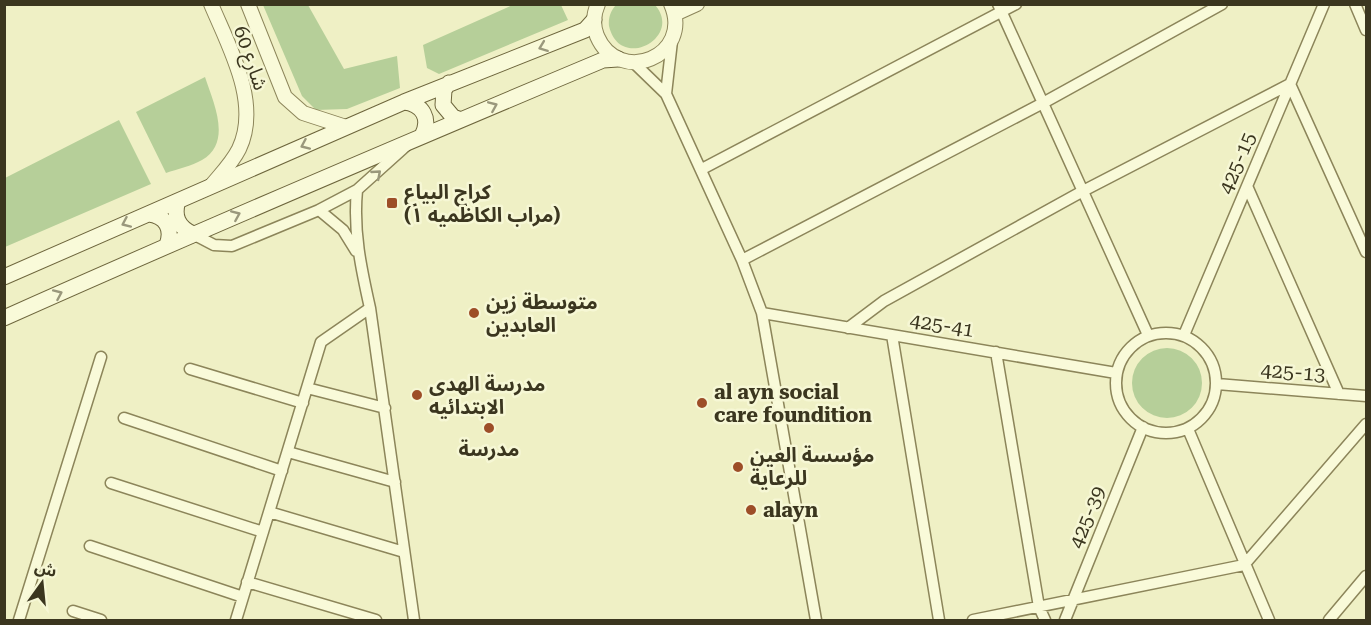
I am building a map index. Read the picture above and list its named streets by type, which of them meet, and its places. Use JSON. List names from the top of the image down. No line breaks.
{"streets":{"street":["شارع 60","425-15","425-41","425-13","425-39"]},"crossings":[["425-15","425-41"],["425-15","425-13"],["425-15","425-39"],["425-41","425-13"],["425-41","425-39"],["425-13","425-39"]],"places":{"transit":["كراج البياع (مراب الكاظميه ١)"],"other":["متوسطة زين العابدين","مدرسة الهدى الابتدائيه","al ayn social care foundition","مدرسة","مؤسسة العين للرعاية","alayn"]},"north":"top"}
